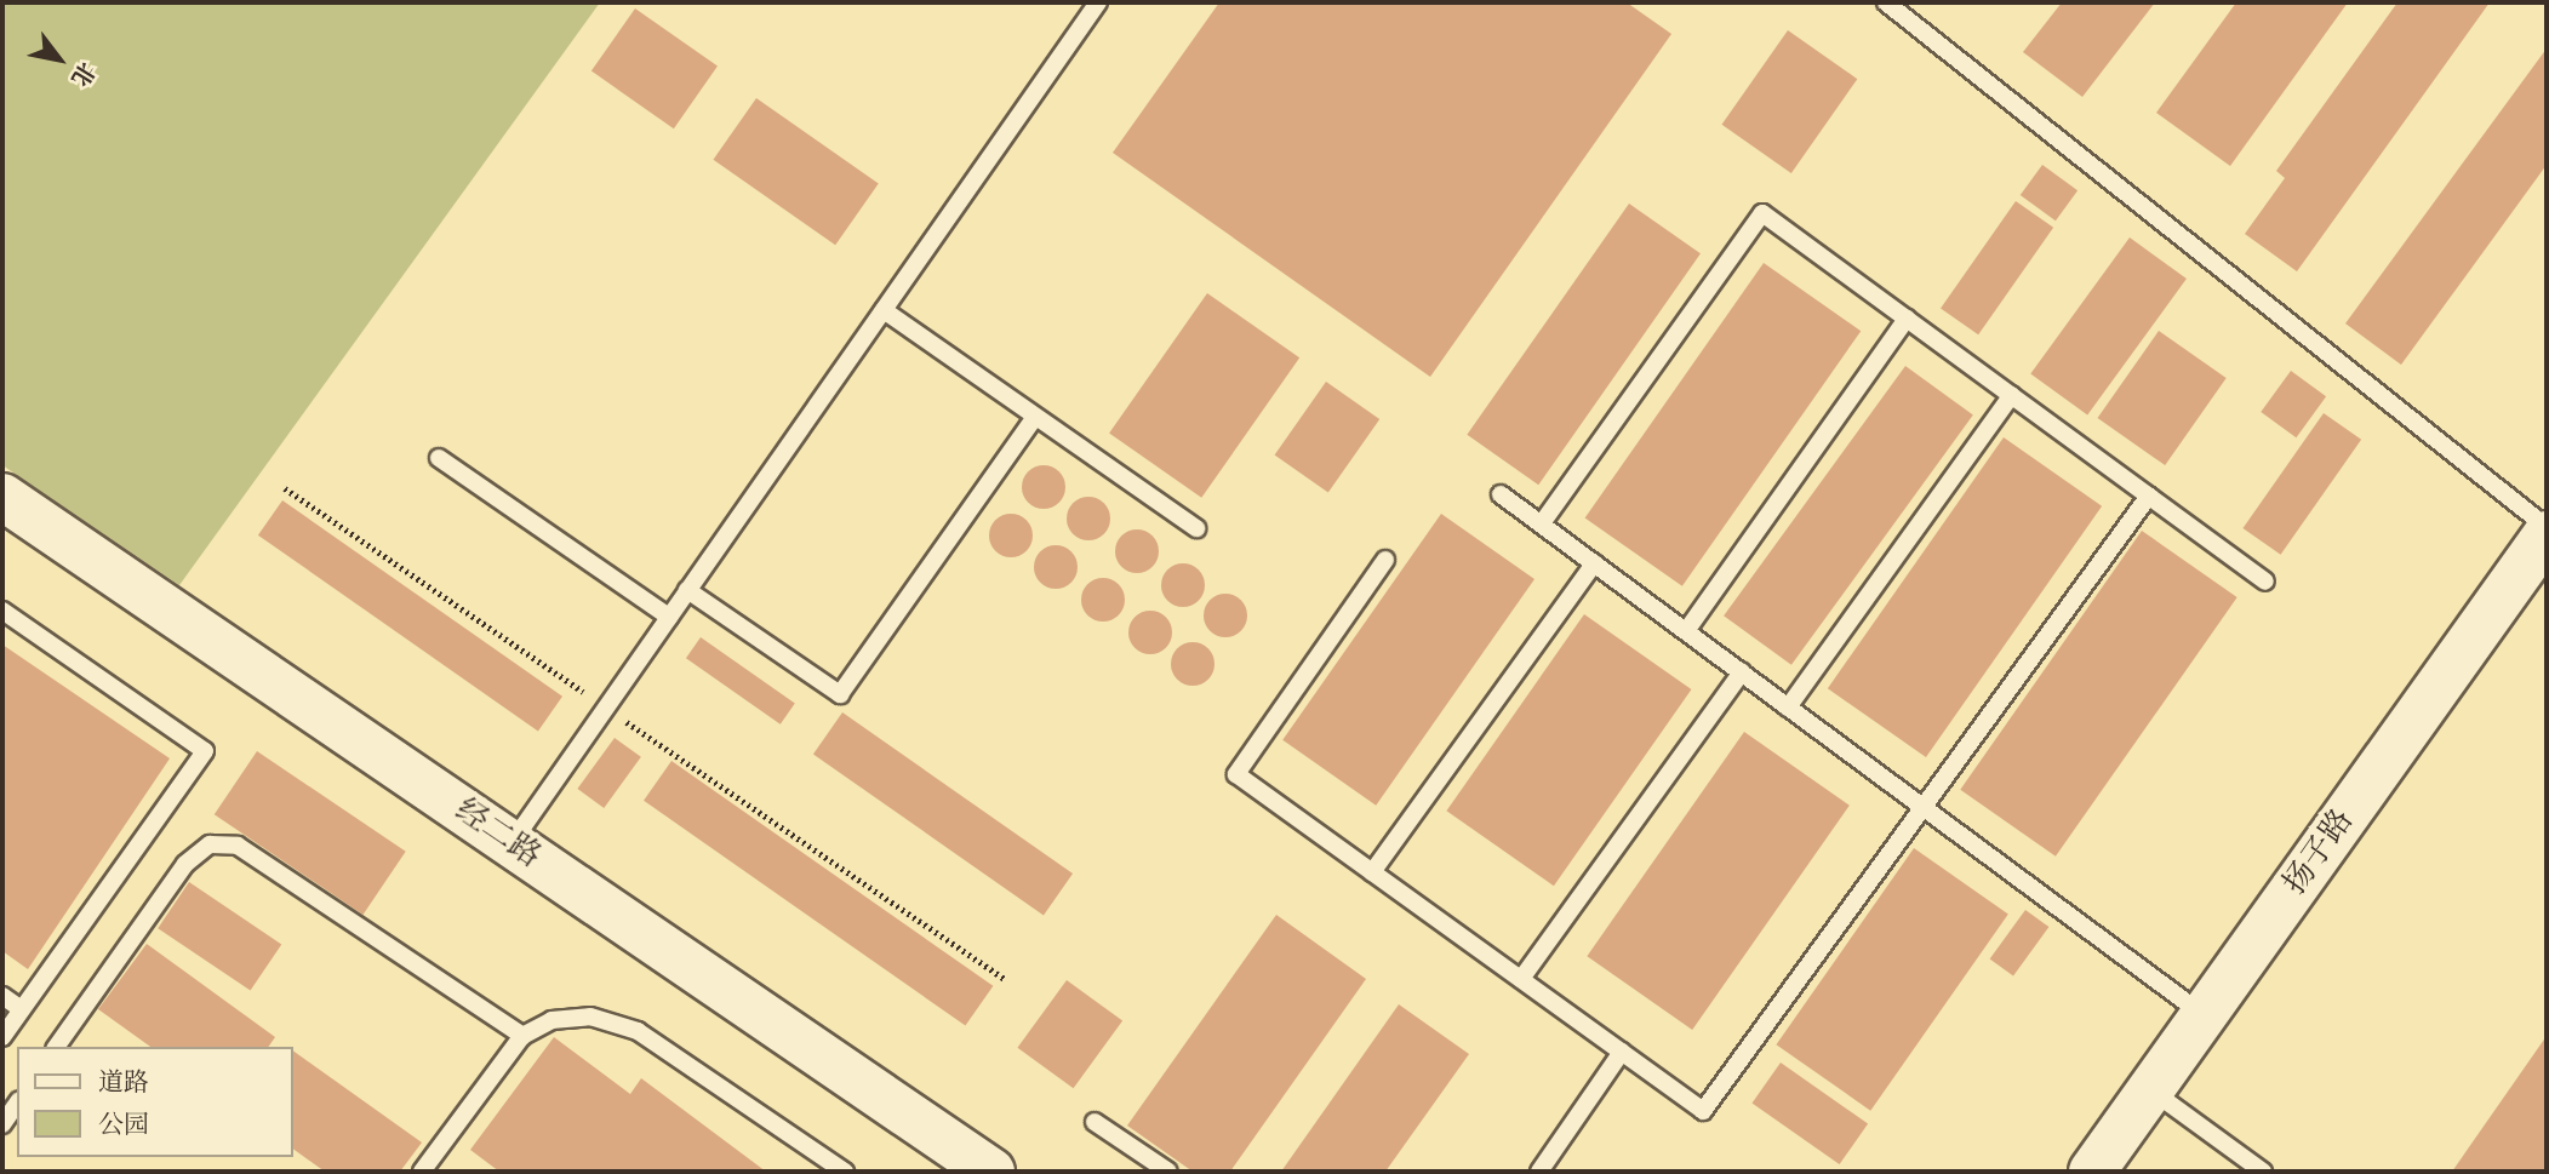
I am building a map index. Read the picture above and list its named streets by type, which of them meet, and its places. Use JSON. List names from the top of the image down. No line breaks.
{"streets":{"street":["经二路","扬子路"]},"legend":["道路","公园"],"north":"bottom right"}
